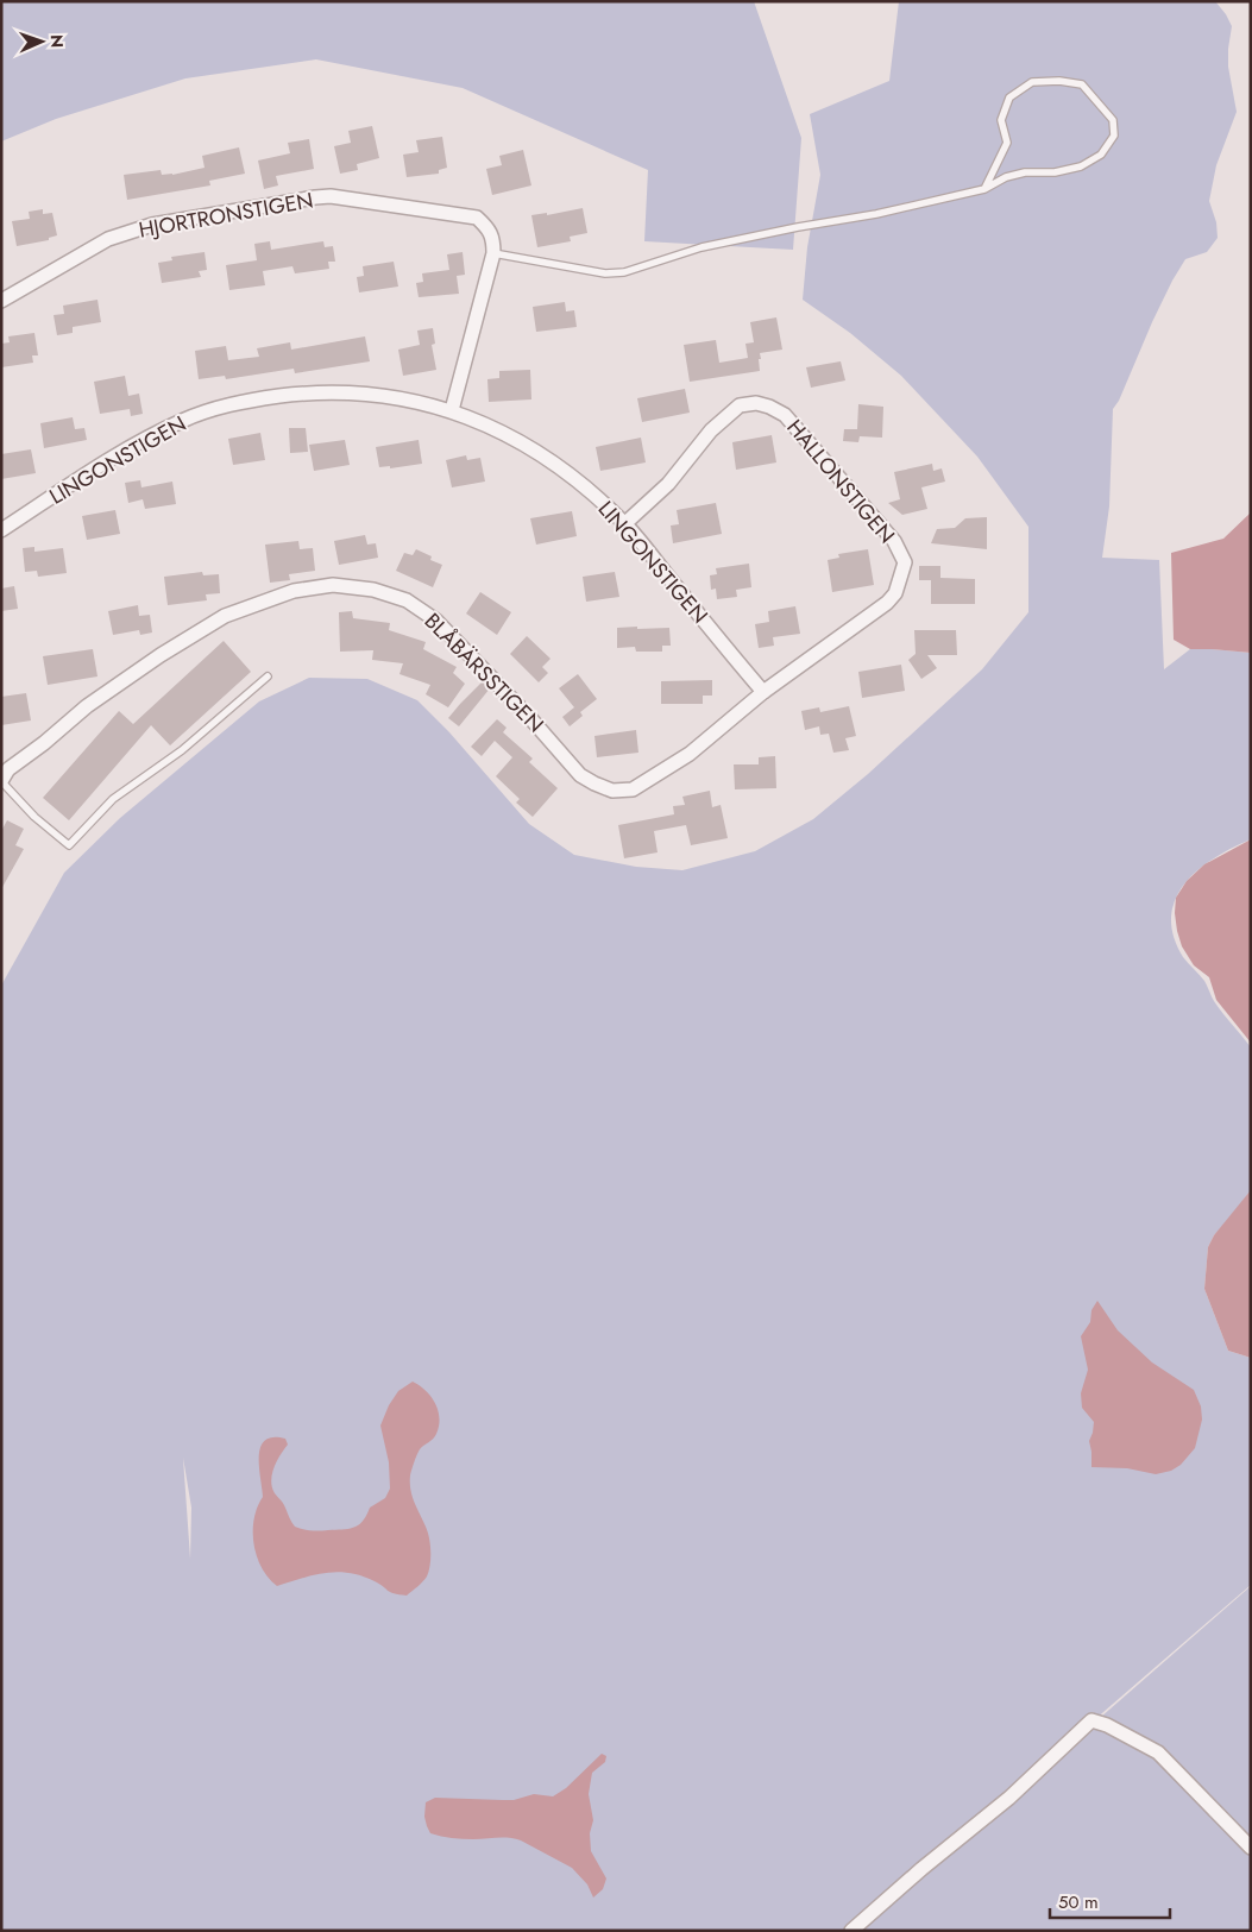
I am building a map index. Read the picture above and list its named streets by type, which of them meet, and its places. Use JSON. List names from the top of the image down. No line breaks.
{"streets":{"street":["HJORTRONSTIGEN","LINGONSTIGEN","HALLONSTIGEN","BLÅBÄRSSTIGEN"]},"crossings":[["LINGONSTIGEN","HALLONSTIGEN"],["LINGONSTIGEN","BLÅBÄRSSTIGEN"],["HALLONSTIGEN","BLÅBÄRSSTIGEN"]],"scale_bar":"50 m","north":"right"}
